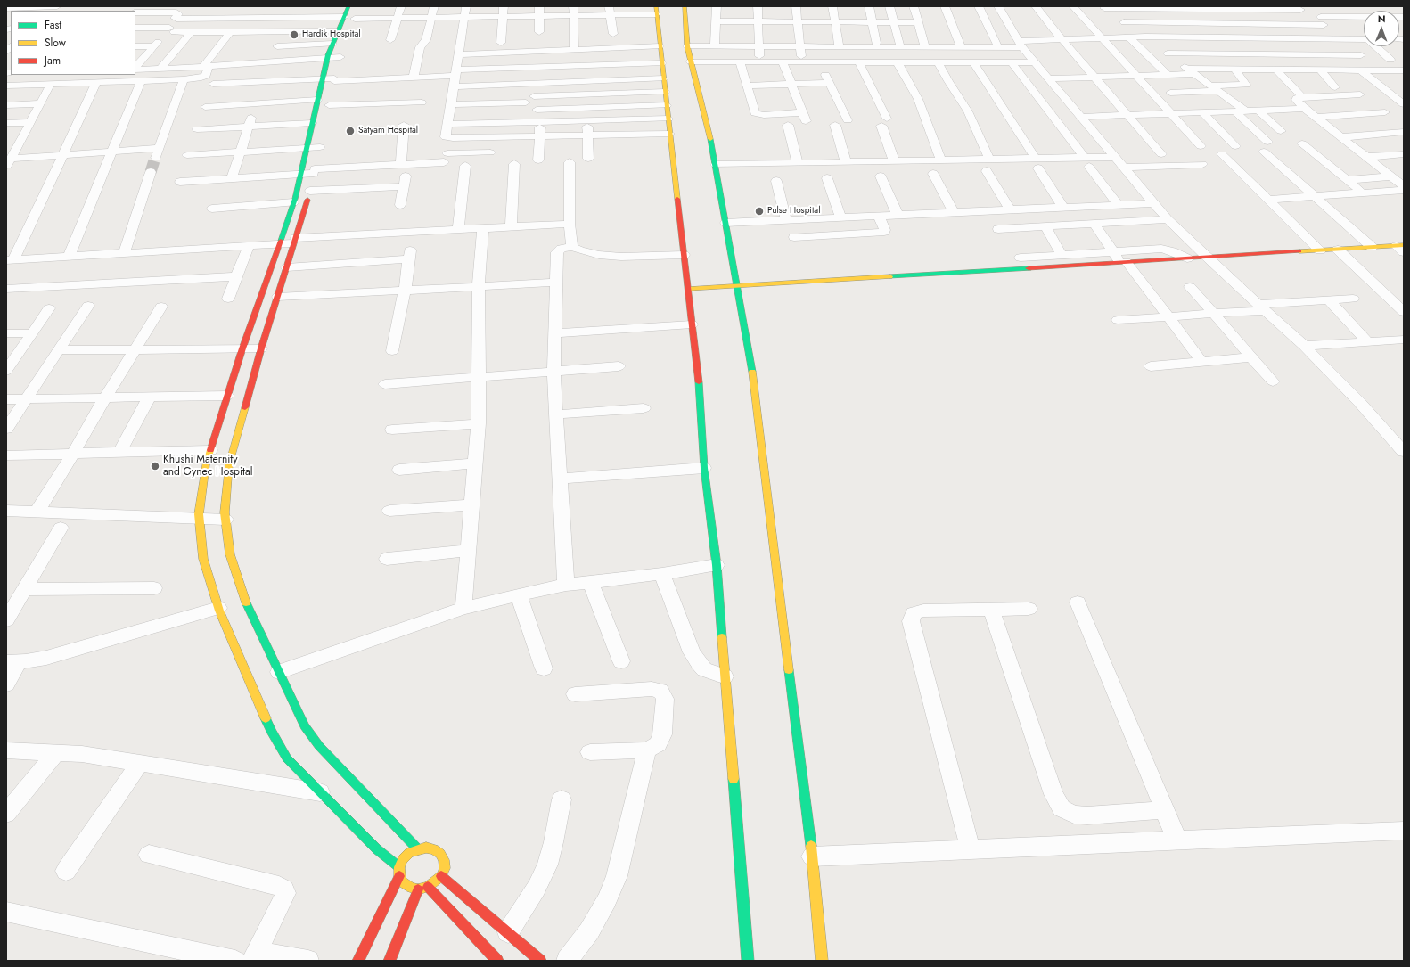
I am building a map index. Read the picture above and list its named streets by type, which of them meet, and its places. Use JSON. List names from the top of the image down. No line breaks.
{"places":["Hardik Hospital","Satyam Hospital","Pulse Hospital","Khushi Maternity and Gynec Hospital"],"legend":["Fast","Slow","Jam"],"north":"top"}
